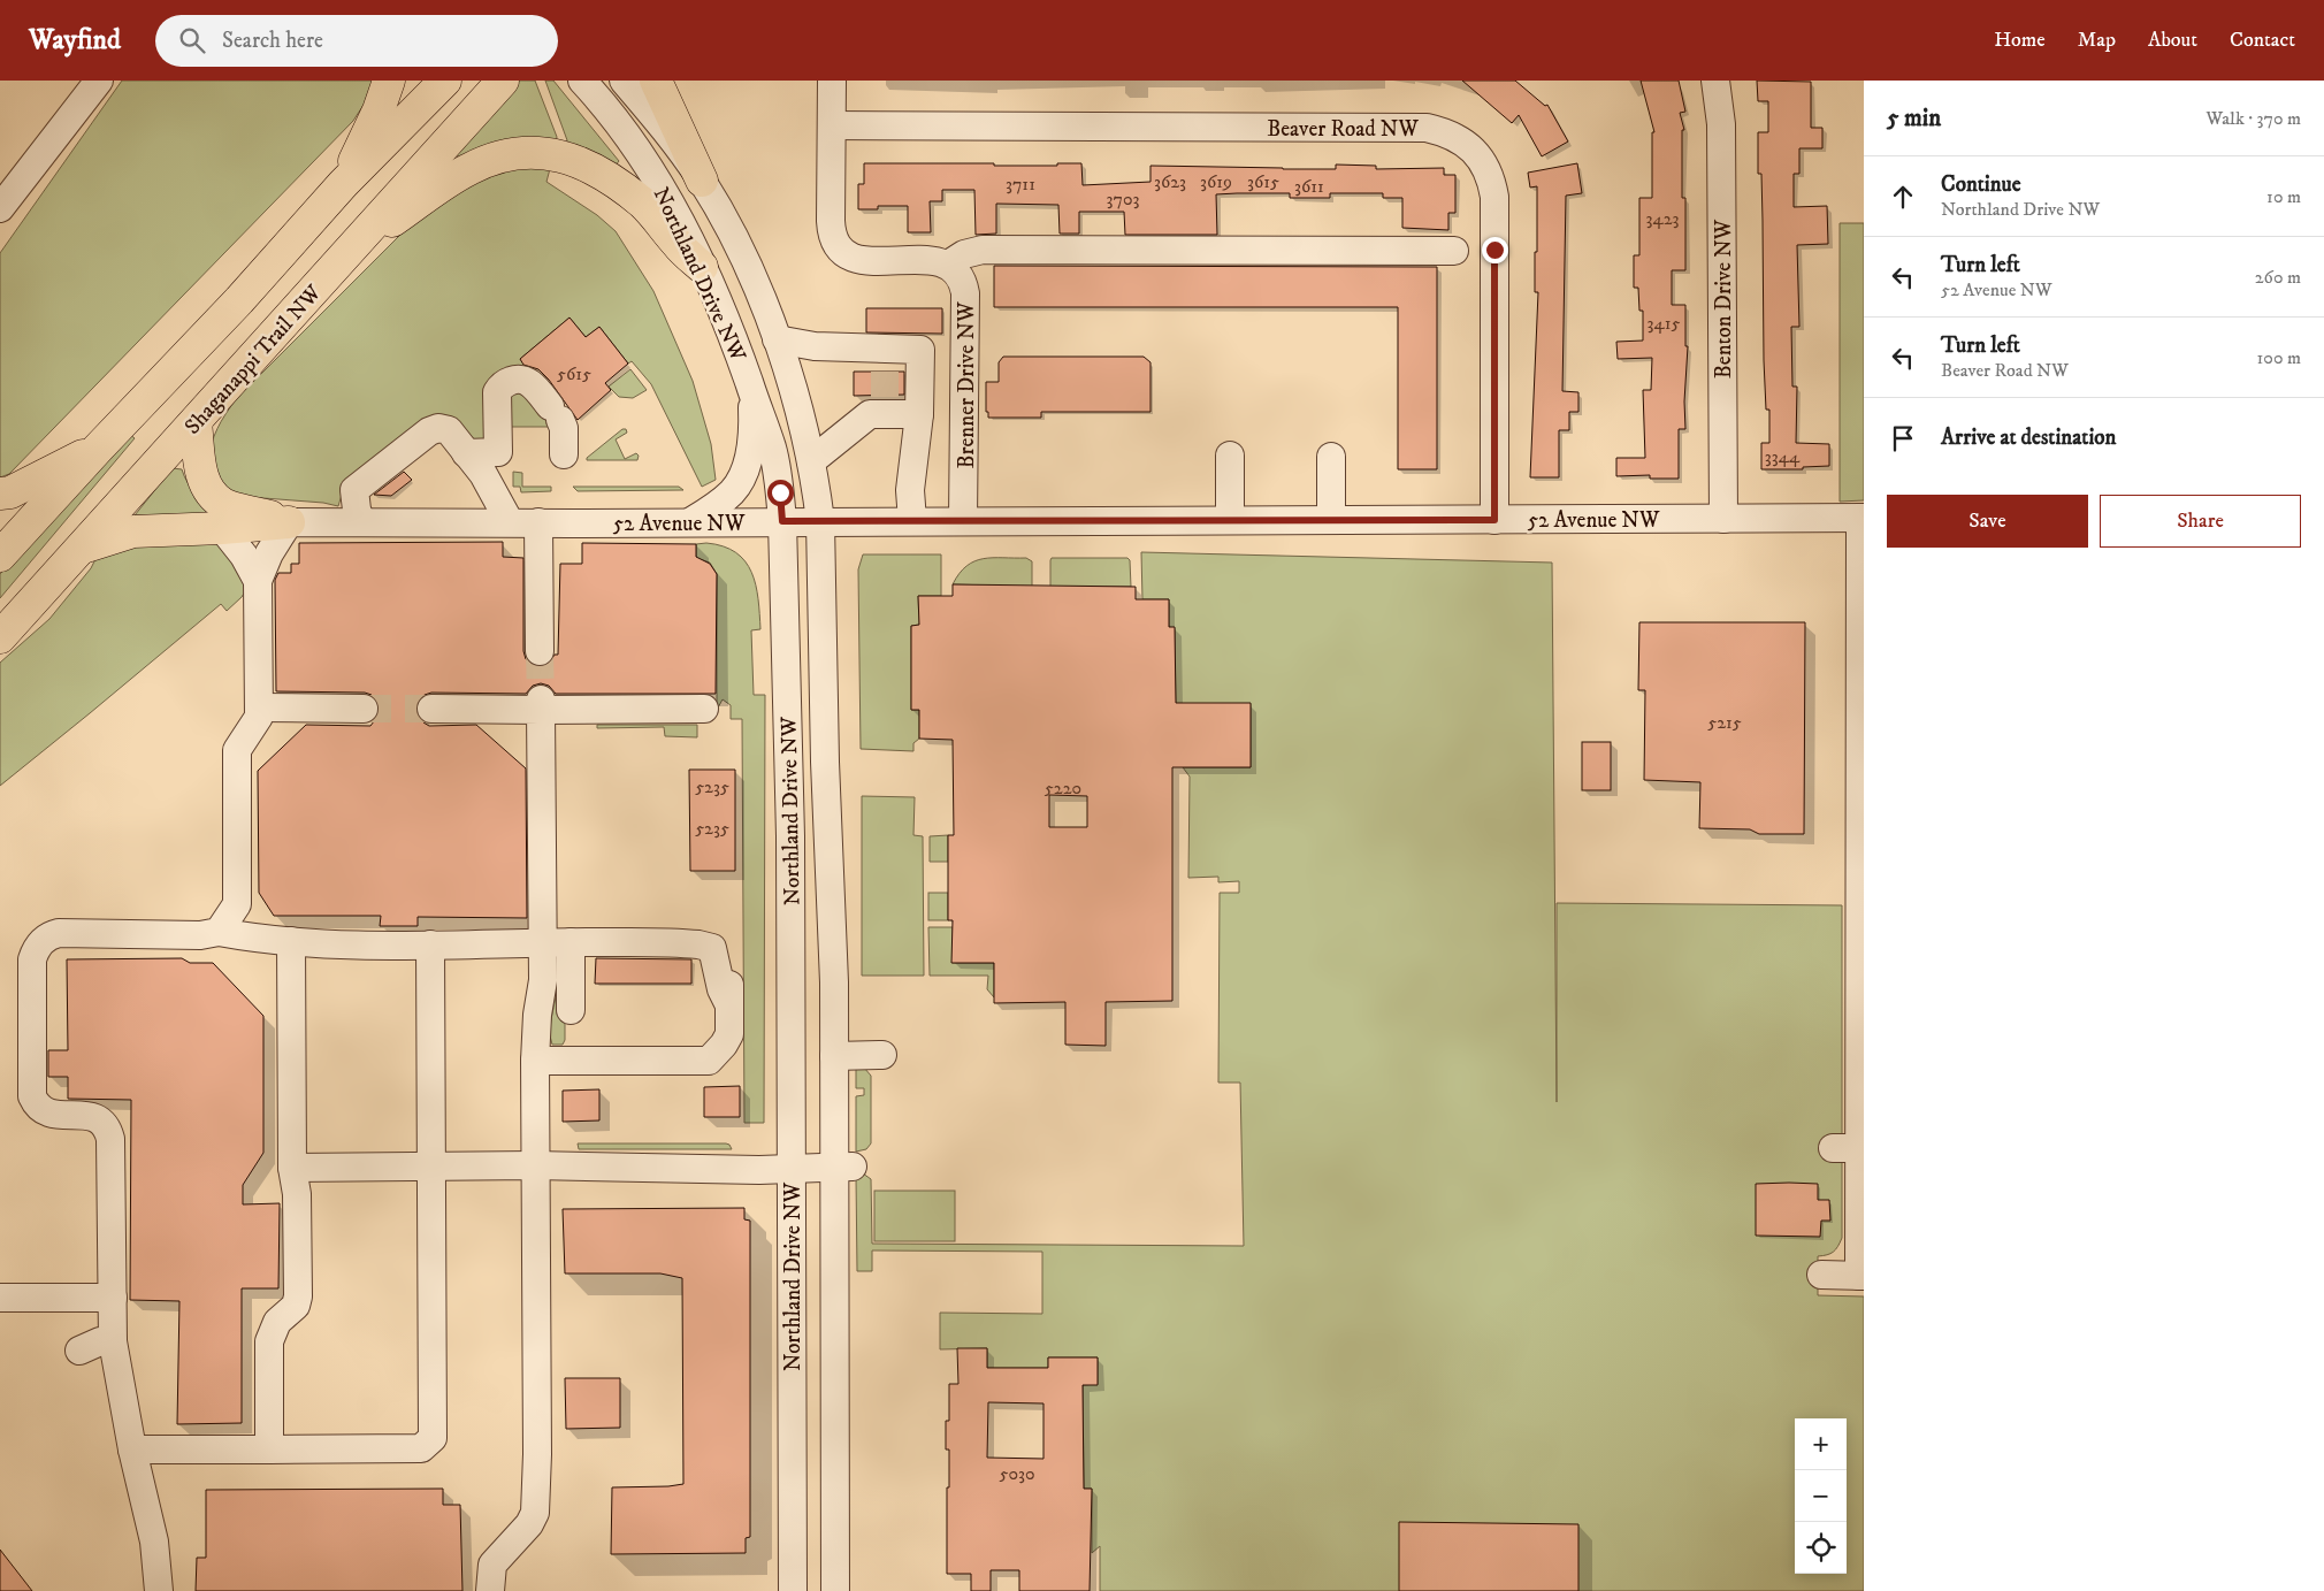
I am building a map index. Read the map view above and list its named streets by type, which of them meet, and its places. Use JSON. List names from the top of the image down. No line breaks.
{"streets":{"main road":["Shaganappi Trail NW"],"street":["Beaver Road NW","Northland Drive NW","Benton Drive NW","Brenner Drive NW","52 Avenue NW"]},"crossings":[["Beaver Road NW","52 Avenue NW"],["Northland Drive NW","52 Avenue NW"],["Benton Drive NW","52 Avenue NW"],["Brenner Drive NW","52 Avenue NW"]],"house_numbers":["3623","3619","3615","3711","3611","3703","3423","3415","5615","3344","5215","5235","5220","5235","5030"],"page":{"header":"Wayfind","search":"Search here","nav":["Home","Map","About","Contact"],"heading":["5 min","Walk · 370 m"],"list":[["Continue","Northland Drive NW","10 m"],["Turn left","52 Avenue NW","260 m"],["Turn left","Beaver Road NW","100 m"],"Arrive at destination"],"buttons":["Save","Share"],"map_buttons":["+","−"]}}
